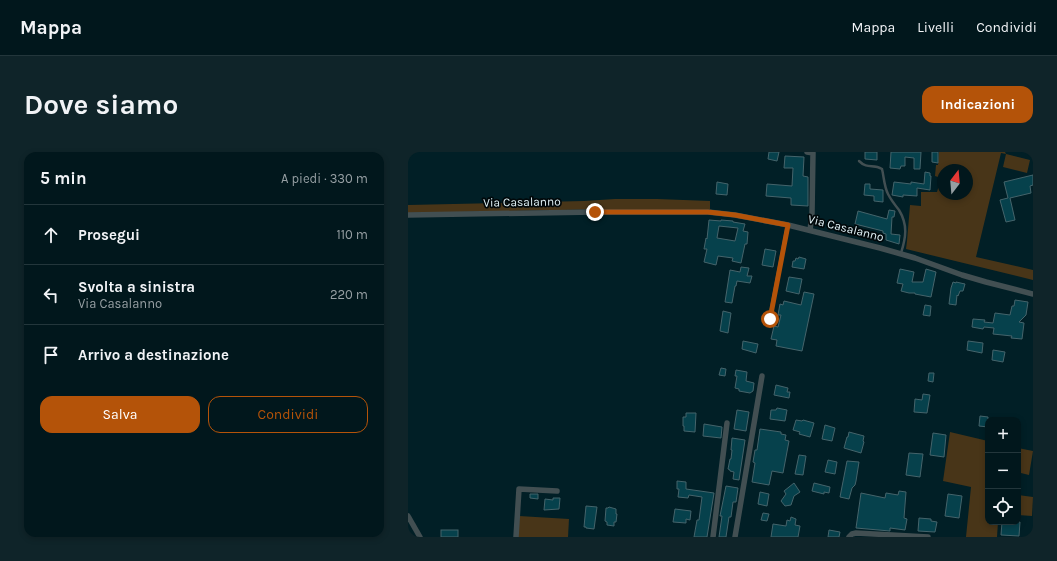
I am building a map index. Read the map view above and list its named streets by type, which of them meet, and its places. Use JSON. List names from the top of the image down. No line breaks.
{"streets":{"street":["Via Casalanno"]},"north":"top","page":{"header":"Mappa","nav":["Mappa","Livelli","Condividi"],"buttons":["Indicazioni",["Salva","Condividi"]],"title":"Dove siamo","heading":["5 min","A piedi · 330 m"],"list":[["Prosegui","110 m"],["Svolta a sinistra","Via Casalanno","220 m"],"Arrivo a destinazione"],"map_buttons":["+","−"]}}
